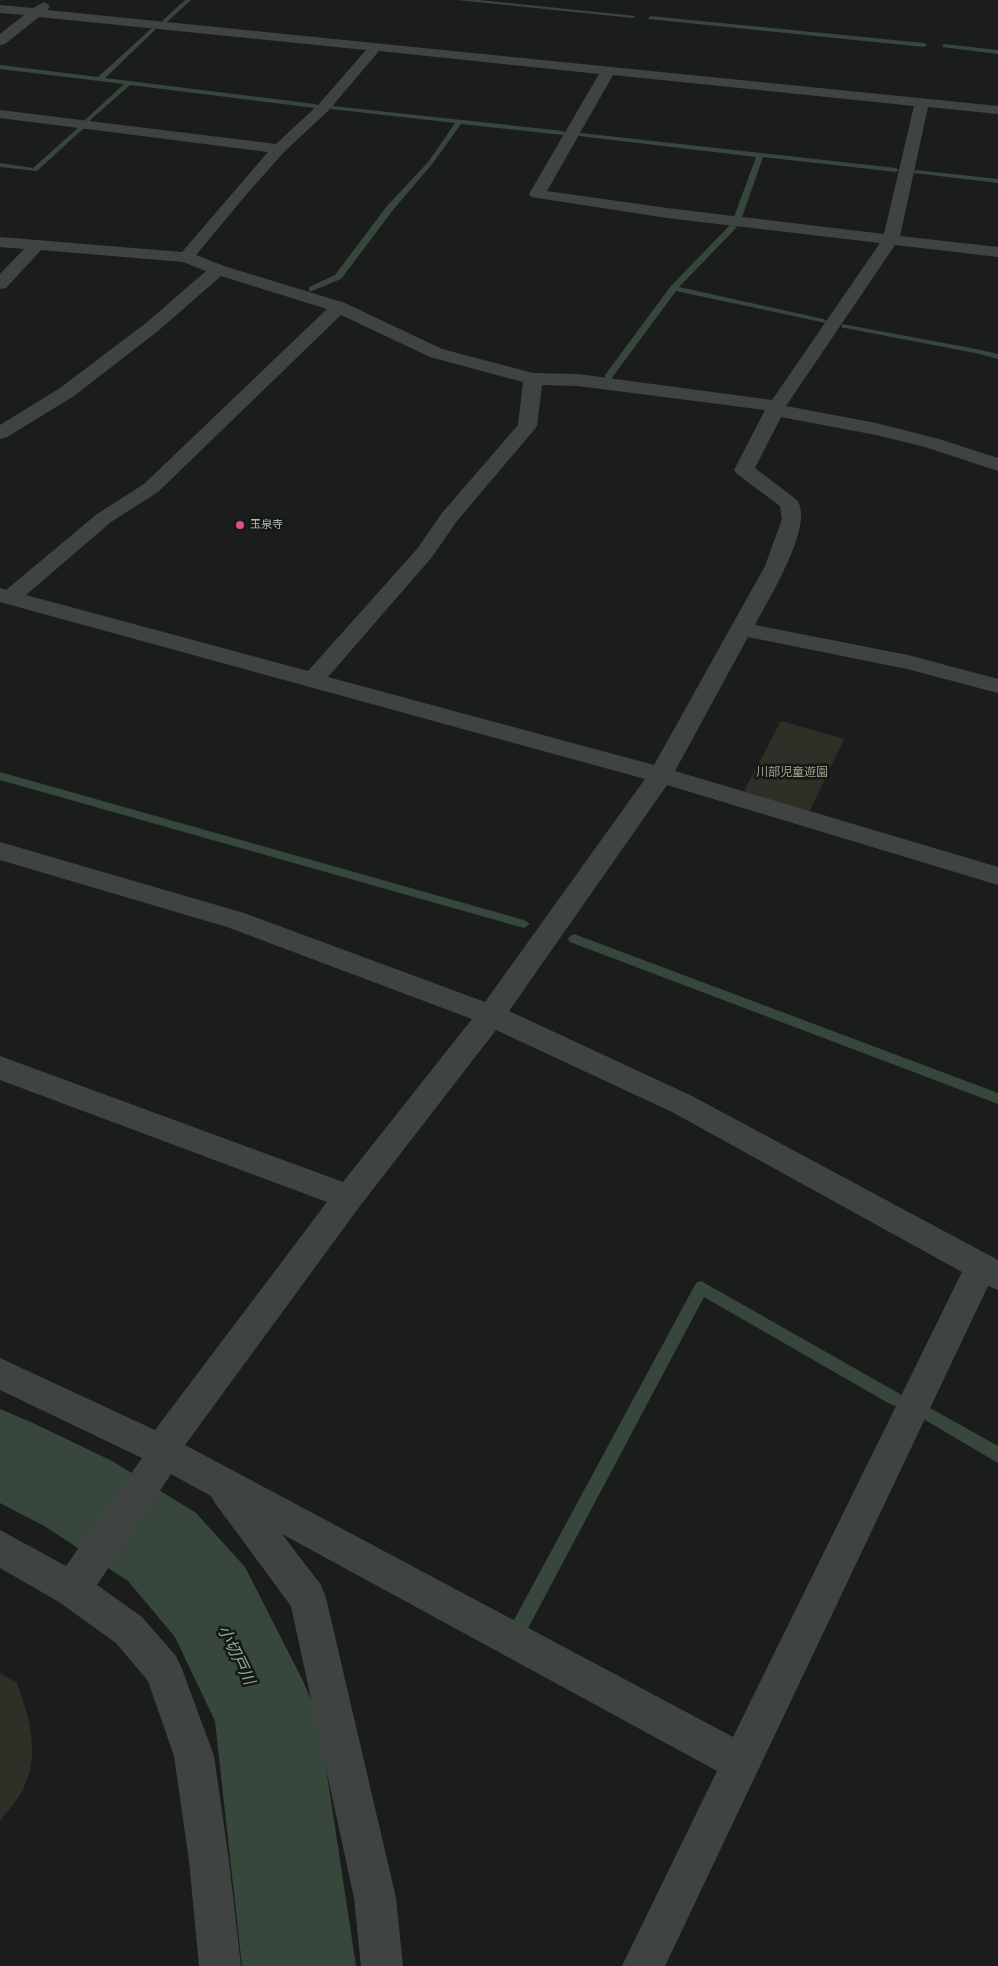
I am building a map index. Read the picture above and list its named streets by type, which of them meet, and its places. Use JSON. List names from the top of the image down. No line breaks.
{"water":["小切戸川"],"parks":["川部児童遊園"],"places":["玉泉寺"]}
